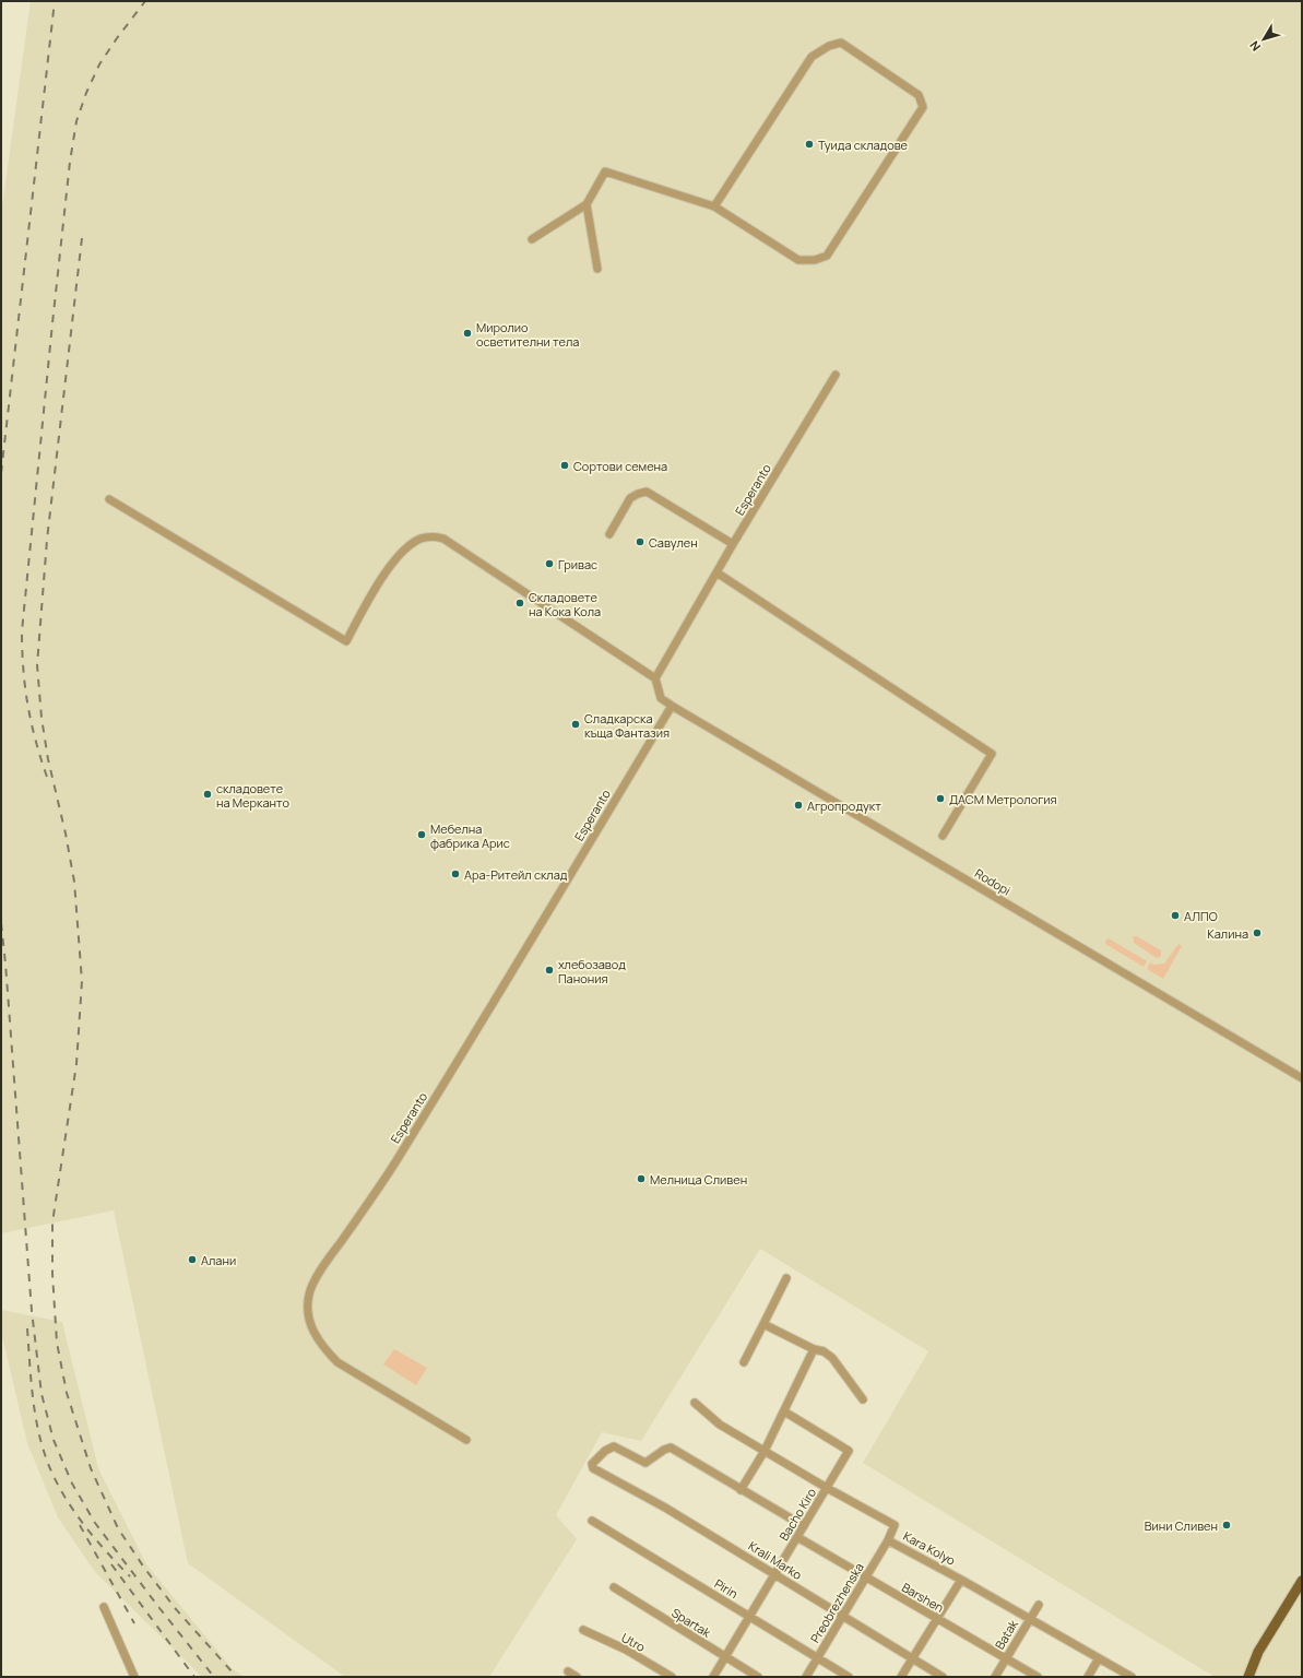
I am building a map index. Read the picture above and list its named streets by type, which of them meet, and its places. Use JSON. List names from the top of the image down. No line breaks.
{"streets":{"street":["Esperanto","Rodopi","Bacho Kiro","Kara Kolyo","Krali Marko","Pirin","Barshen","Preobrezhenska","Spartak","Batak","Utro"]},"crossings":[["Esperanto","Rodopi"],["Bacho Kiro","Kara Kolyo"],["Bacho Kiro","Krali Marko"],["Bacho Kiro","Pirin"],["Bacho Kiro","Barshen"],["Bacho Kiro","Spartak"],["Kara Kolyo","Preobrezhenska"],["Kara Kolyo","Batak"],["Krali Marko","Preobrezhenska"],["Pirin","Preobrezhenska"],["Barshen","Preobrezhenska"],["Barshen","Batak"]],"places":["Туида складове","Миролио осветителни тела","Сортови семена","Савулен","Гривас","Складовете на Кока Кола","Сладкарска къща Фантазия","складовете на Мерканто","ДАСМ Метрология","Агропродукт","Мебелна фабрика Арис","Ара-Ритейл склад","АЛПО","Калина","хлебозавод Панония","Мелница Сливен","Алани","Вини Сливен"],"north":"bottom left"}
